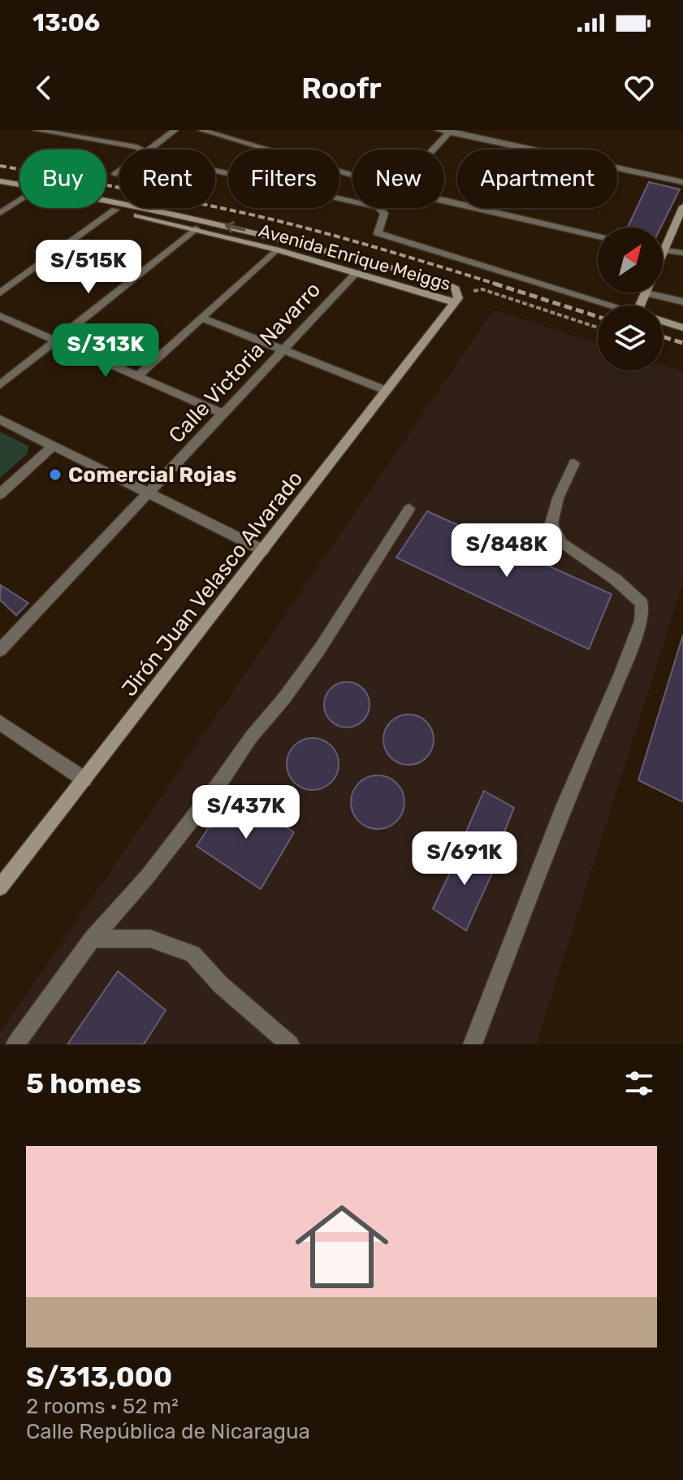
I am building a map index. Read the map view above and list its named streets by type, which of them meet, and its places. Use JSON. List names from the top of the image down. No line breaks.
{"streets":{"street":["Avenida Enrique Meiggs","Calle Victoria Navarro","Jirón Juan Velasco Alvarado"]},"crossings":[["Avenida Enrique Meiggs","Calle Victoria Navarro"],["Avenida Enrique Meiggs","Jirón Juan Velasco Alvarado"]],"places":["Comercial Rojas"],"north":"top right","page":{"status":"13:06","header":"Roofr","chip":["Buy","Rent","Filters","New","Apartment"],"price":["S/515K","S/313K","S/848K","S/437K","S/691K"],"heading":"5 homes","list":[{"name":"S/313,000","note":"2 rooms · 52 m² · Calle República de Nicaragua"}]}}
